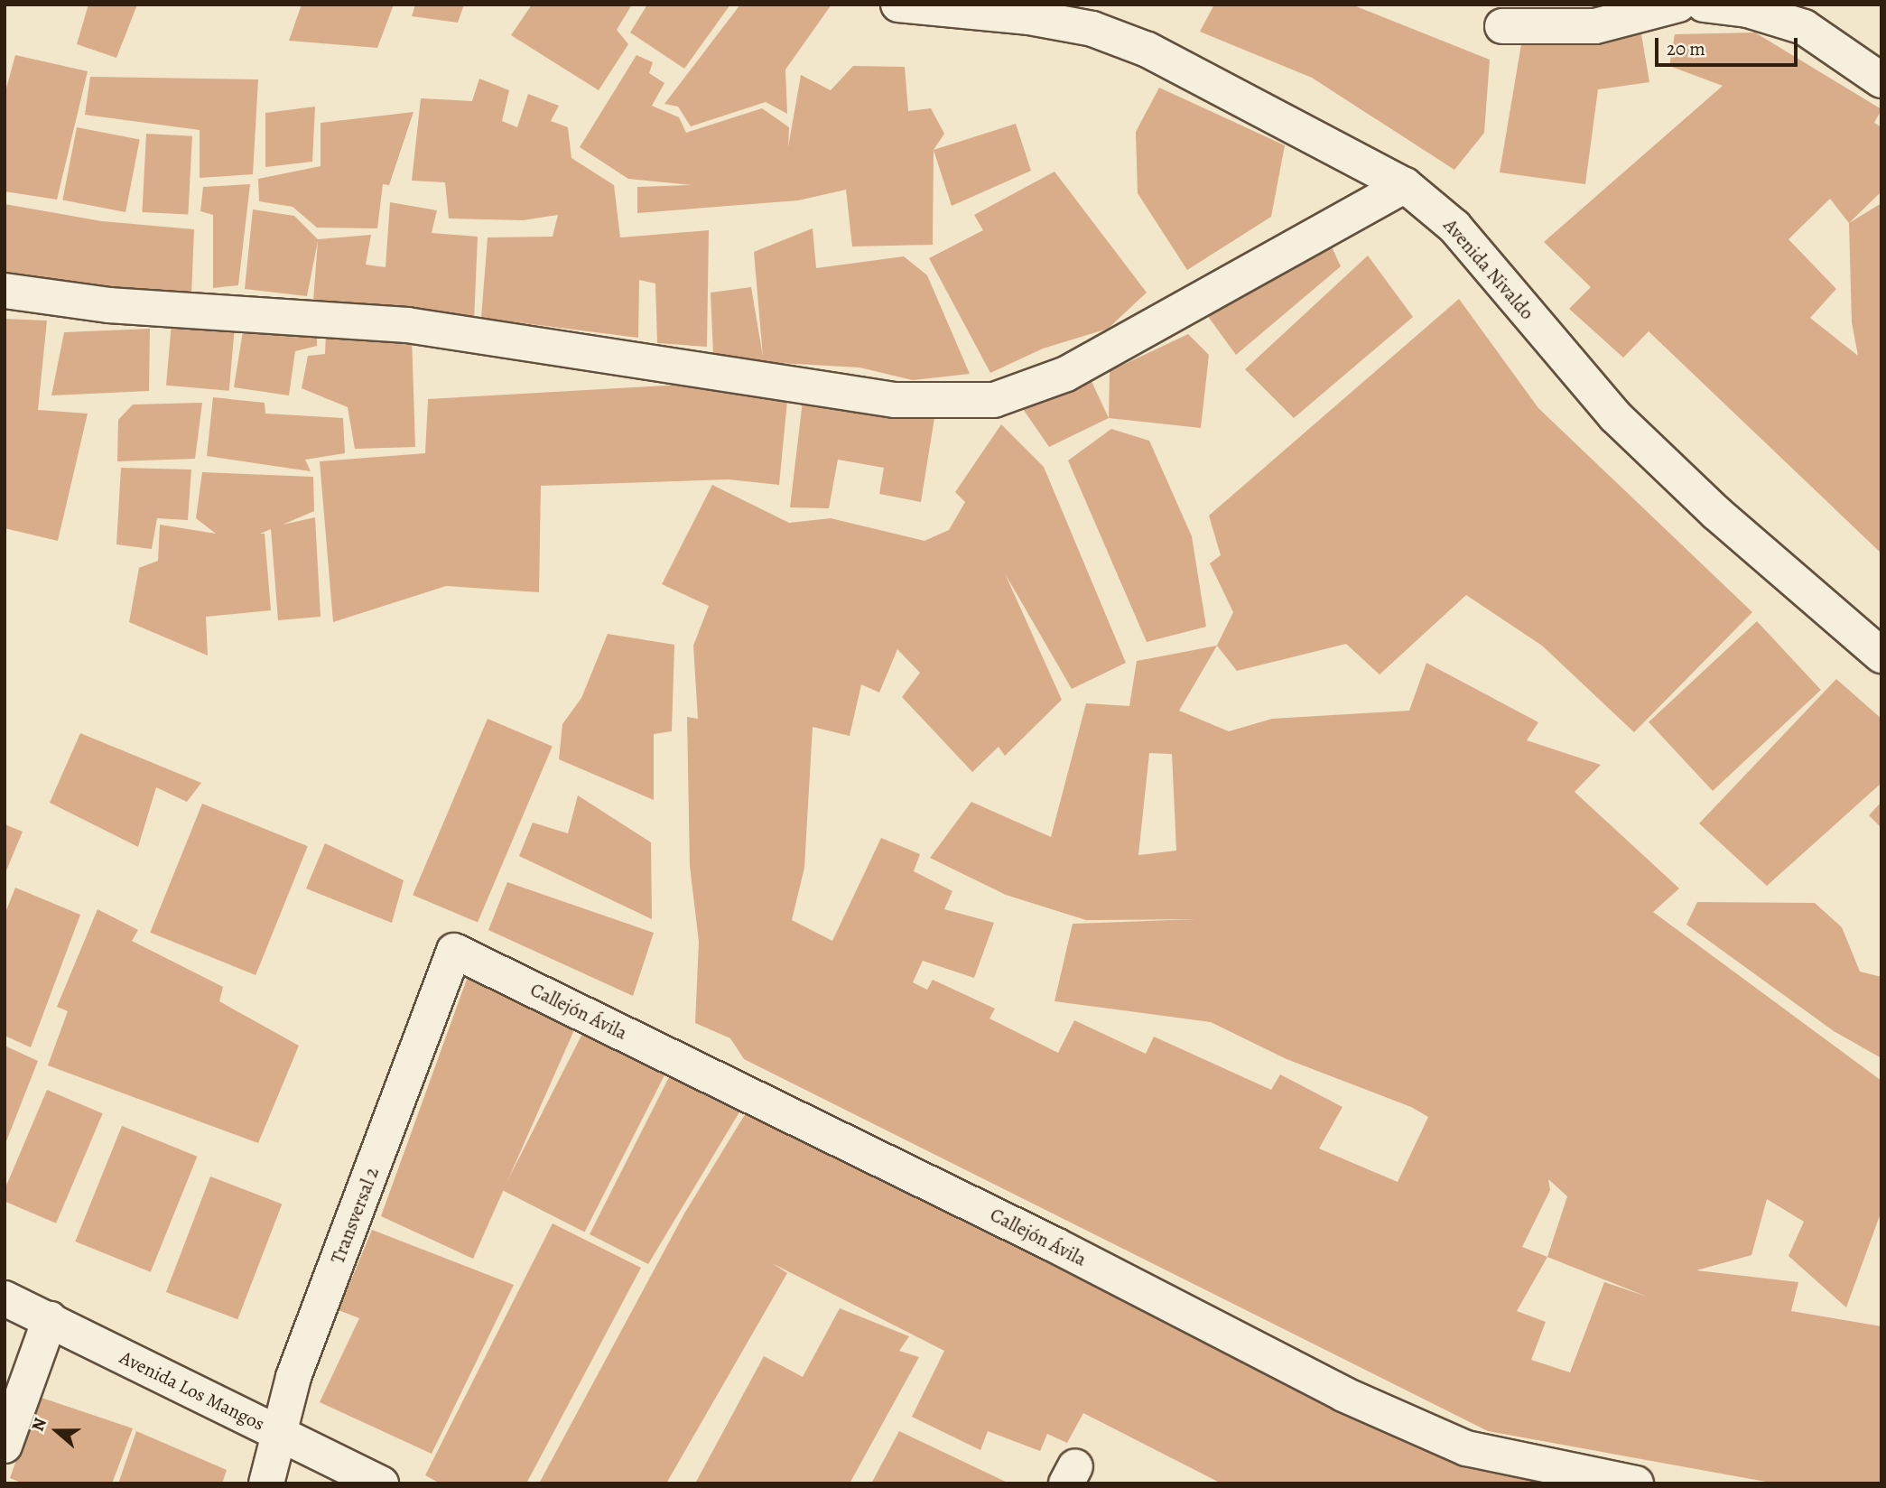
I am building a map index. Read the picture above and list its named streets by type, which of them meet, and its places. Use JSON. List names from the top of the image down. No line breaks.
{"streets":{"street":["Avenida Nivaldo","Callejón Ávila","Transversal 2","Avenida Los Mangos"]},"crossings":[["Callejón Ávila","Transversal 2"],["Transversal 2","Avenida Los Mangos"]],"scale_bar":"20 m","north":"left"}
